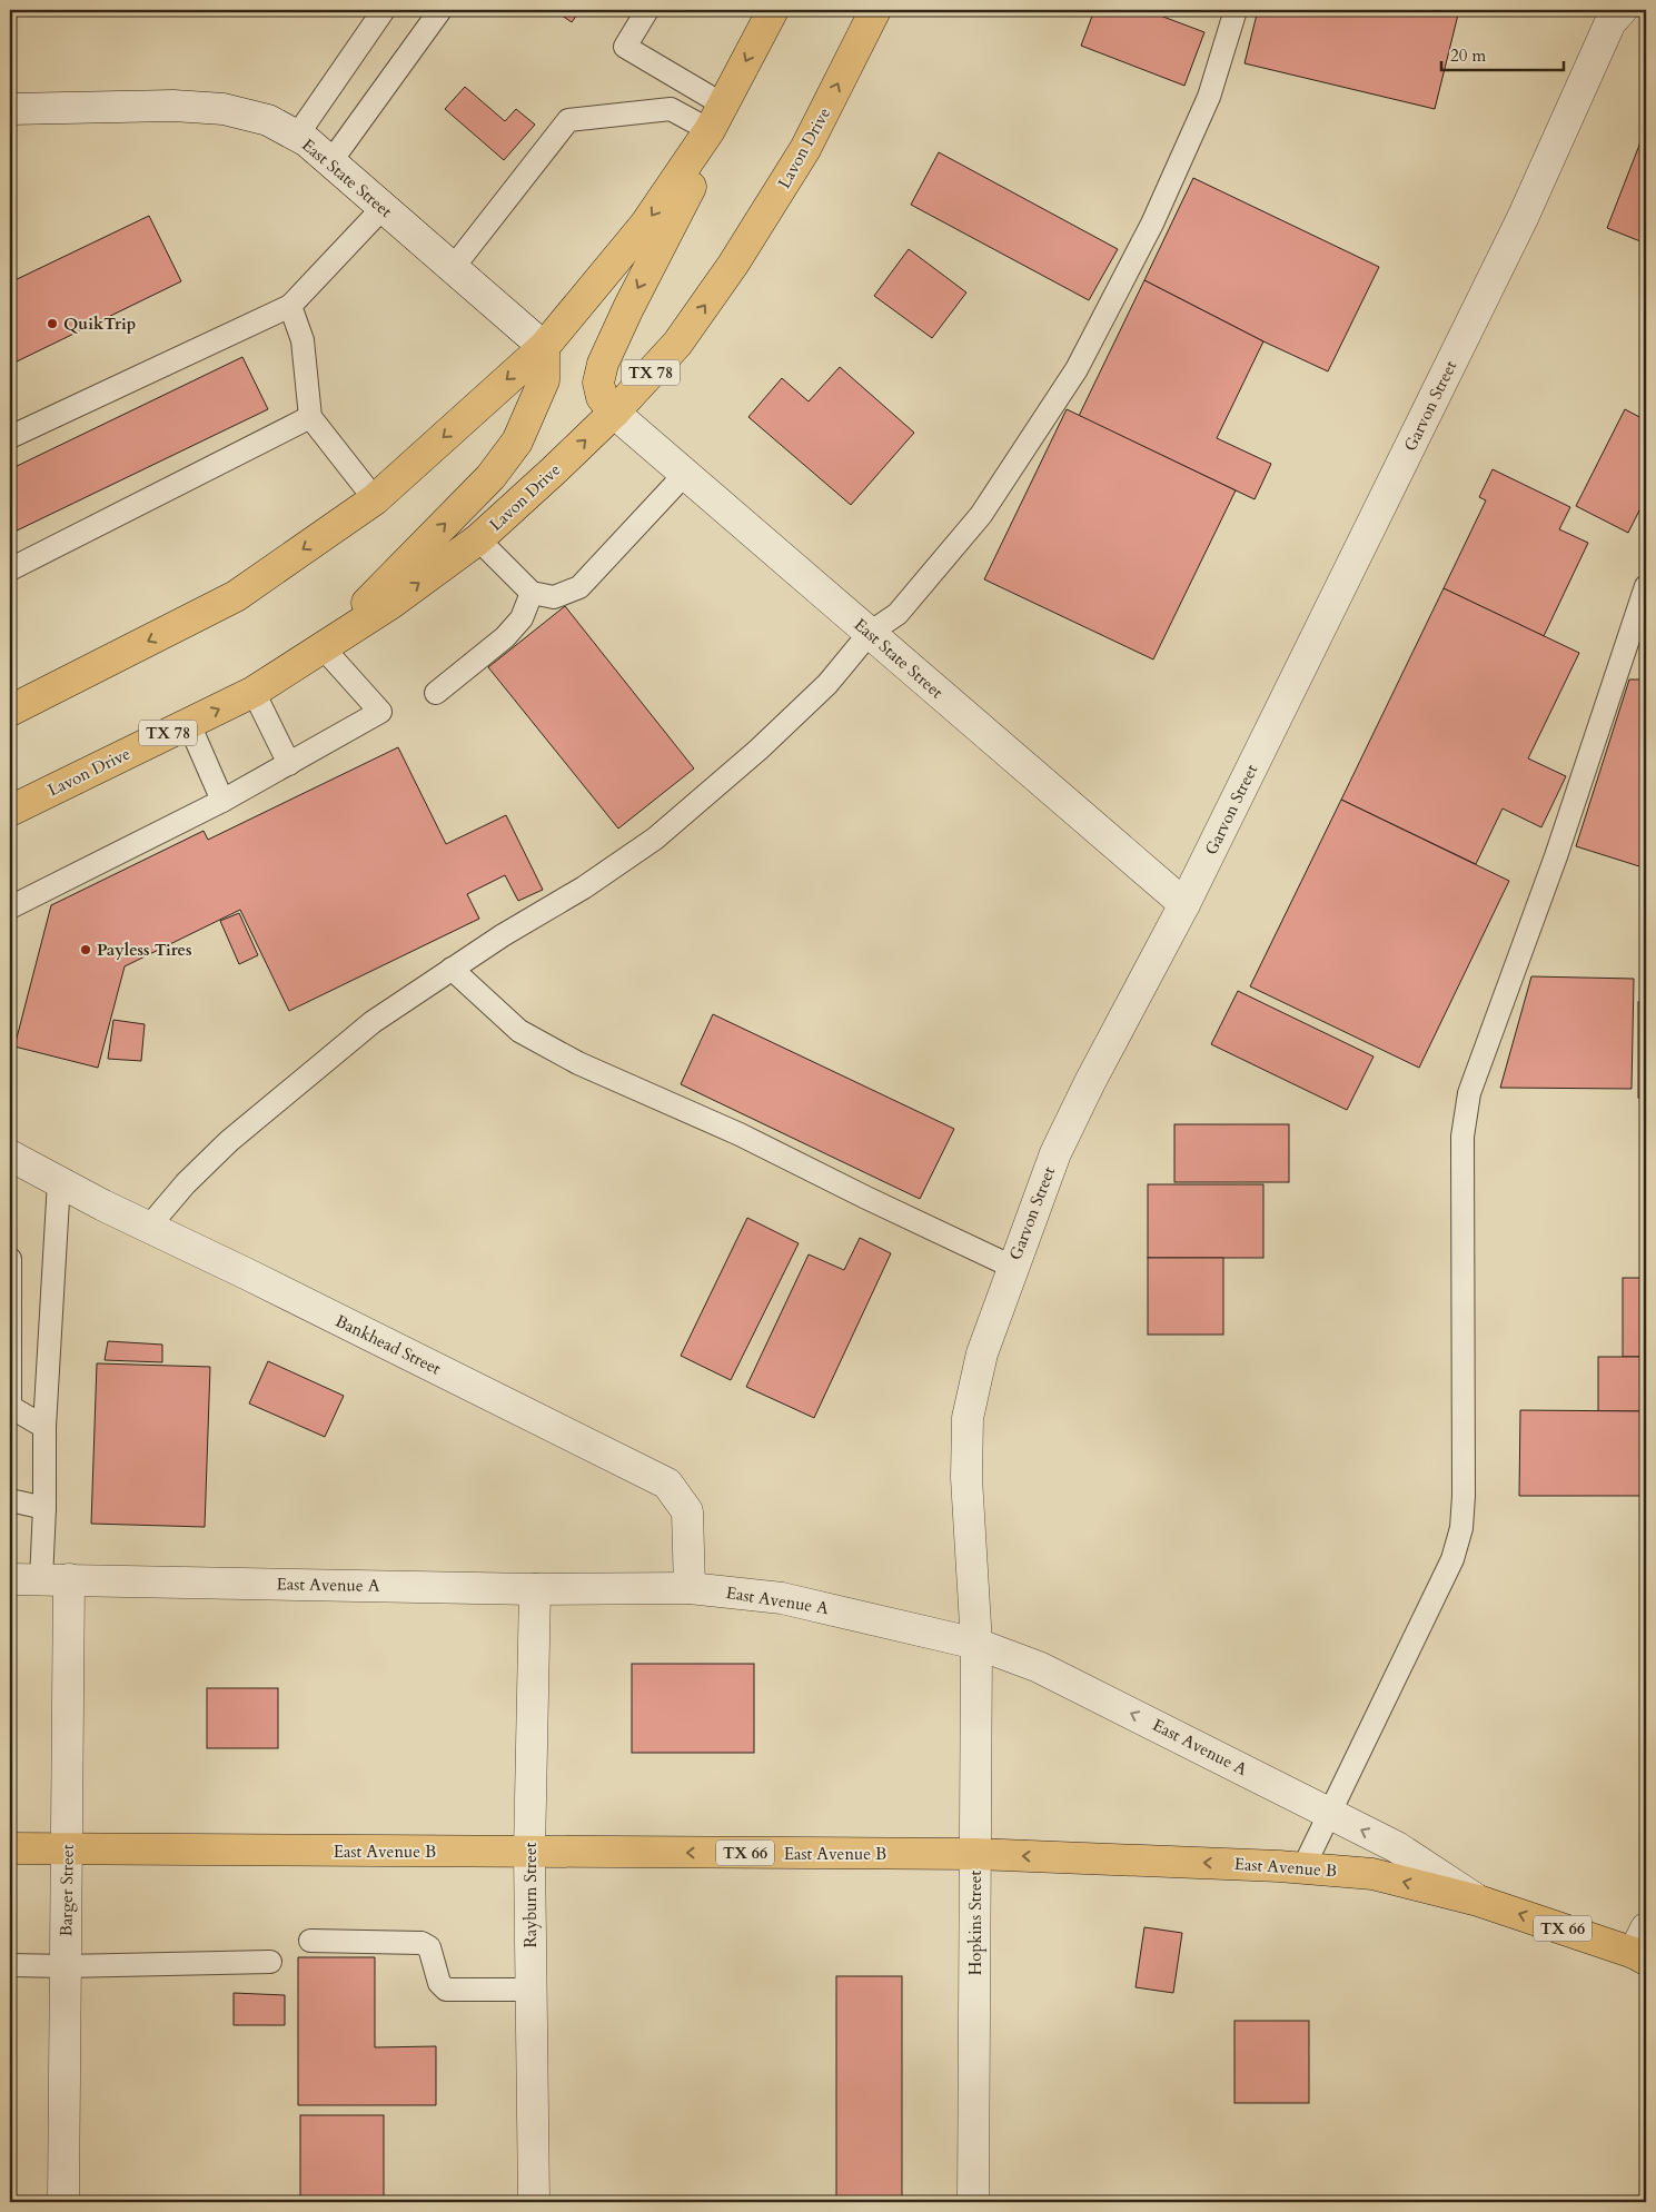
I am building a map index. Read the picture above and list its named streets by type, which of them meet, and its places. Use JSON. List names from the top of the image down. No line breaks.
{"streets":{"main road":["Lavon Drive","TX 78","East Avenue B","TX 66"],"street":["East State Street","Garvon Street","Bankhead Street","East Avenue A","Barger Street","Rayburn Street","Hopkins Street"]},"crossings":[["Lavon Drive","East State Street"],["East State Street","Garvon Street"],["Garvon Street","East Avenue A"],["Garvon Street","Hopkins Street"],["Bankhead Street","East Avenue A"],["East Avenue A","East Avenue B"],["East Avenue A","Barger Street"],["East Avenue A","Rayburn Street"],["East Avenue A","Hopkins Street"],["East Avenue B","Barger Street"],["East Avenue B","Rayburn Street"],["East Avenue B","Hopkins Street"]],"one_way":["East Avenue A","East Avenue B"],"places":["QuikTrip","Payless Tires"],"scale_bar":"20 m"}
